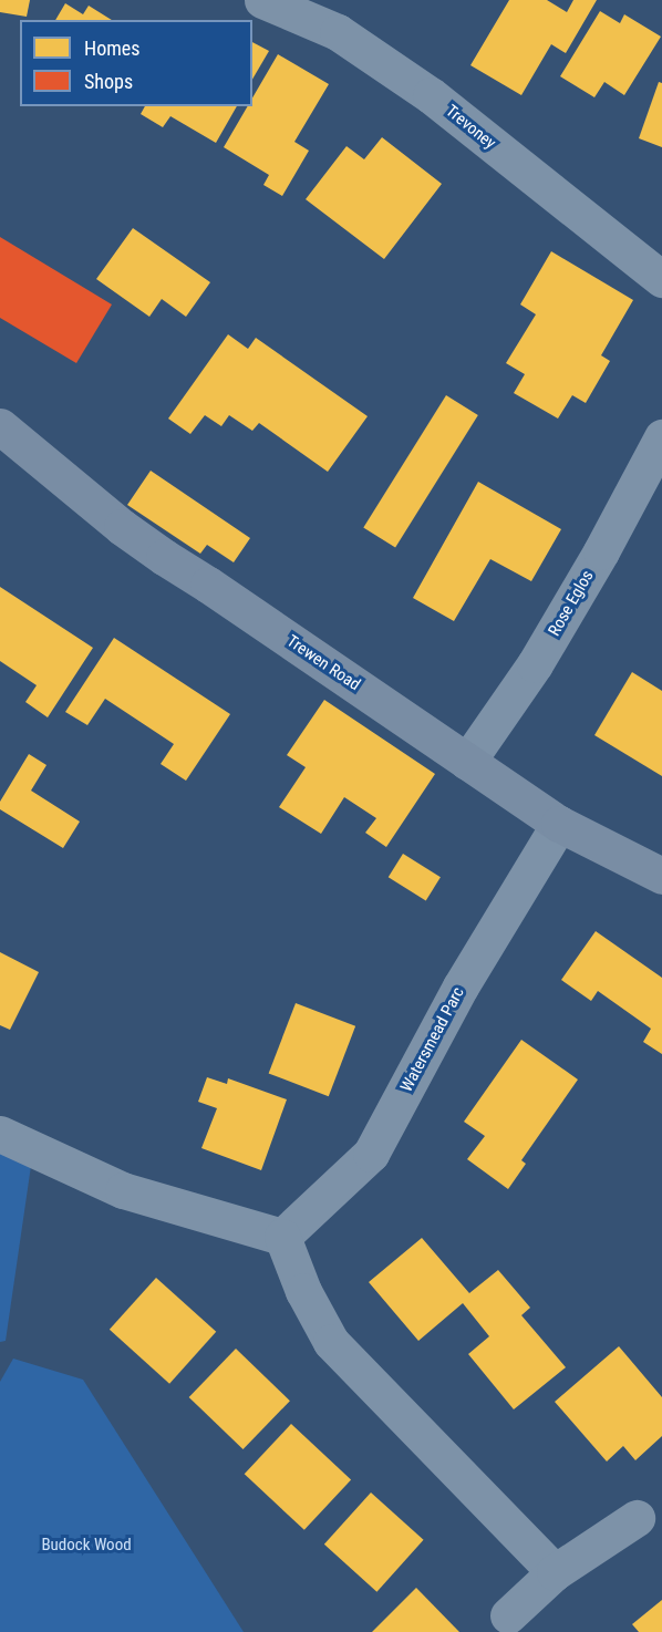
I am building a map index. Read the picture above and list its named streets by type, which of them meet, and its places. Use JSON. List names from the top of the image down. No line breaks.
{"streets":{"street":["Trevoney","Rose Eglos","Trewen Road","Watersmead Parc"]},"crossings":[["Rose Eglos","Trewen Road"],["Trewen Road","Watersmead Parc"]],"parks":["Budock Wood"],"legend":["Homes","Shops"]}
